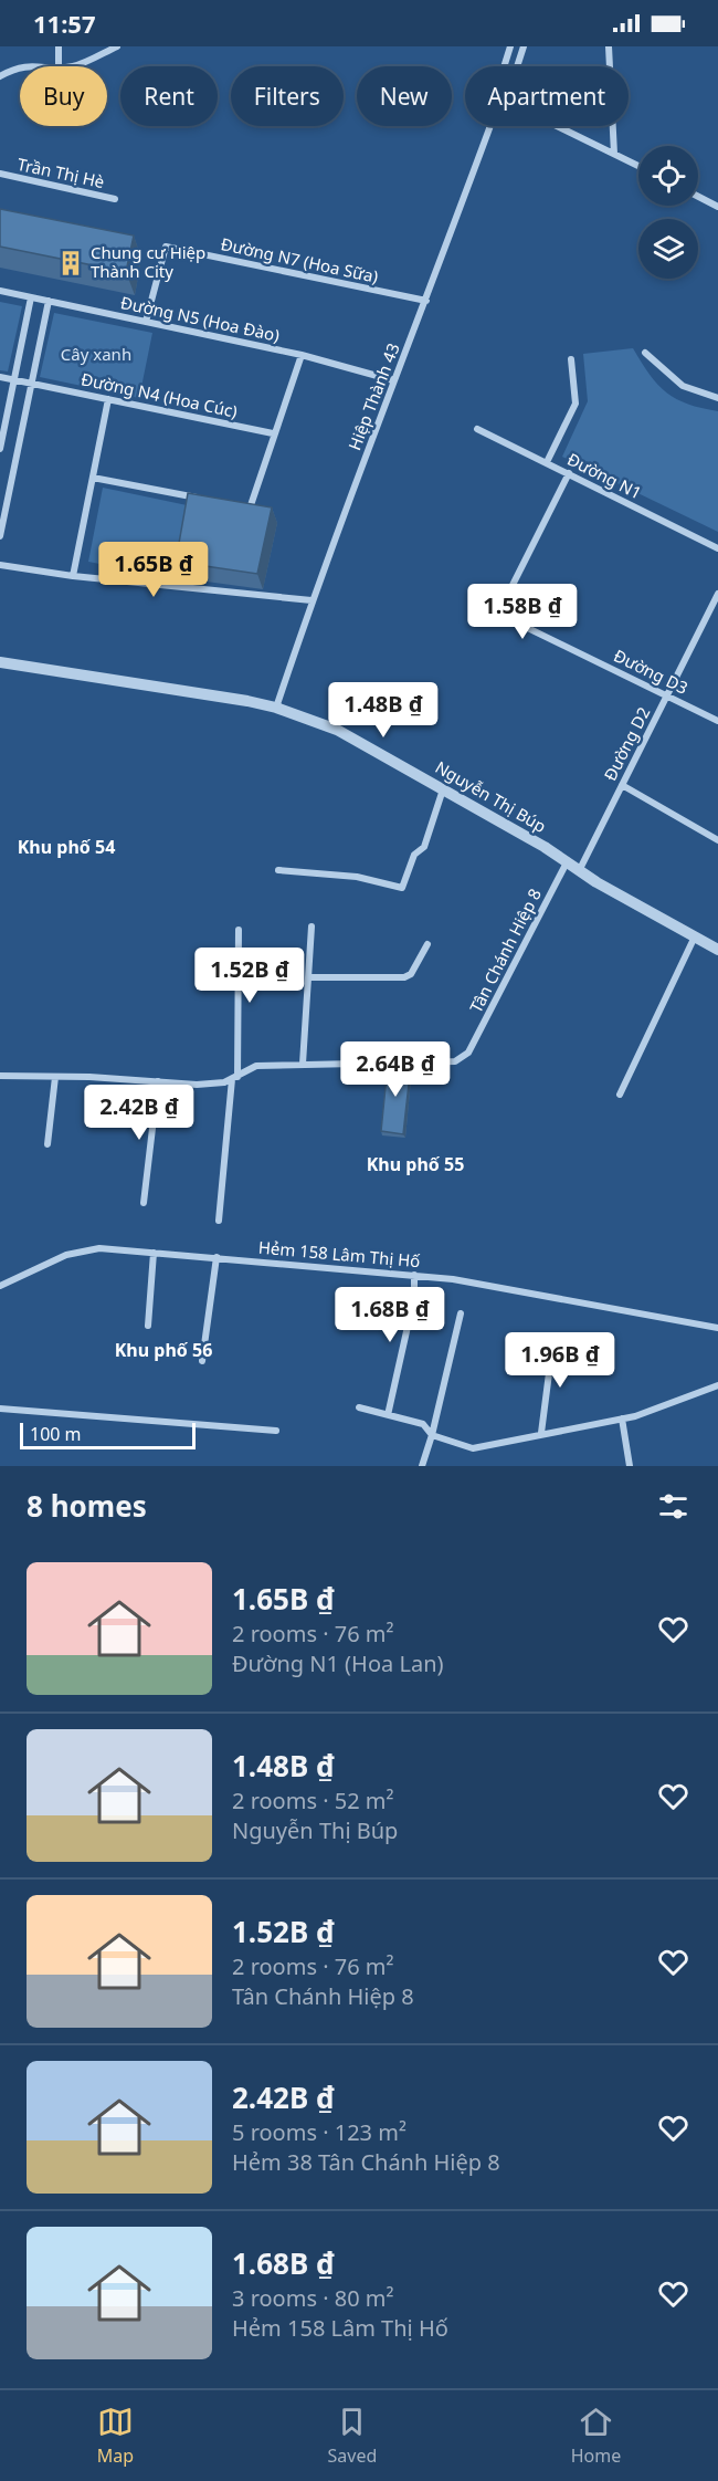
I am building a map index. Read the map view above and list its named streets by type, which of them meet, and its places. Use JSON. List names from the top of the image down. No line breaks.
{"streets":{"street":["Trần Thị Hè","Đường N7 (Hoa Sữa)","Đường N5 (Hoa Đào)","Đường N4 (Hoa Cúc)","Hiệp Thành 43","Đường N1","Đường D3","Đường D2","Nguyễn Thị Búp","Tân Chánh Hiệp 8","Hẻm 158 Lâm Thị Hố"]},"crossings":[["Đường N7 (Hoa Sữa)","Đường N5 (Hoa Đào)"],["Đường N7 (Hoa Sữa)","Hiệp Thành 43"],["Đường N5 (Hoa Đào)","Hiệp Thành 43"],["Hiệp Thành 43","Nguyễn Thị Búp"],["Đường N1","Đường D3"],["Đường D3","Đường D2"],["Đường D2","Nguyễn Thị Búp"],["Nguyễn Thị Búp","Tân Chánh Hiệp 8"]],"districts":["Khu phố 54","Khu phố 55","Khu phố 56"],"parks":["Cây xanh"],"places":{"building":["Chung cư Hiệp Thành City"]},"scale_bar":"100 m","page":{"status":"11:57","chip":["Buy","Rent","Filters","New","Apartment"],"price":["1.65B ₫","1.58B ₫","1.48B ₫","1.52B ₫","2.64B ₫","2.42B ₫","1.68B ₫","1.96B ₫"],"scale":"100 m","heading":"8 homes","list":[{"name":"1.65B ₫","note":"2 rooms · 76 m² · Đường N1 (Hoa Lan)"},{"name":"1.48B ₫","note":"2 rooms · 52 m² · Nguyễn Thị Búp"},{"name":"1.52B ₫","note":"2 rooms · 76 m² · Tân Chánh Hiệp 8"},{"name":"2.42B ₫","note":"5 rooms · 123 m² · Hẻm 38 Tân Chánh Hiệp 8"},{"name":"1.68B ₫","note":"3 rooms · 80 m² · Hẻm 158 Lâm Thị Hố"}],"tabs":["Map","Saved","Home"]}}
